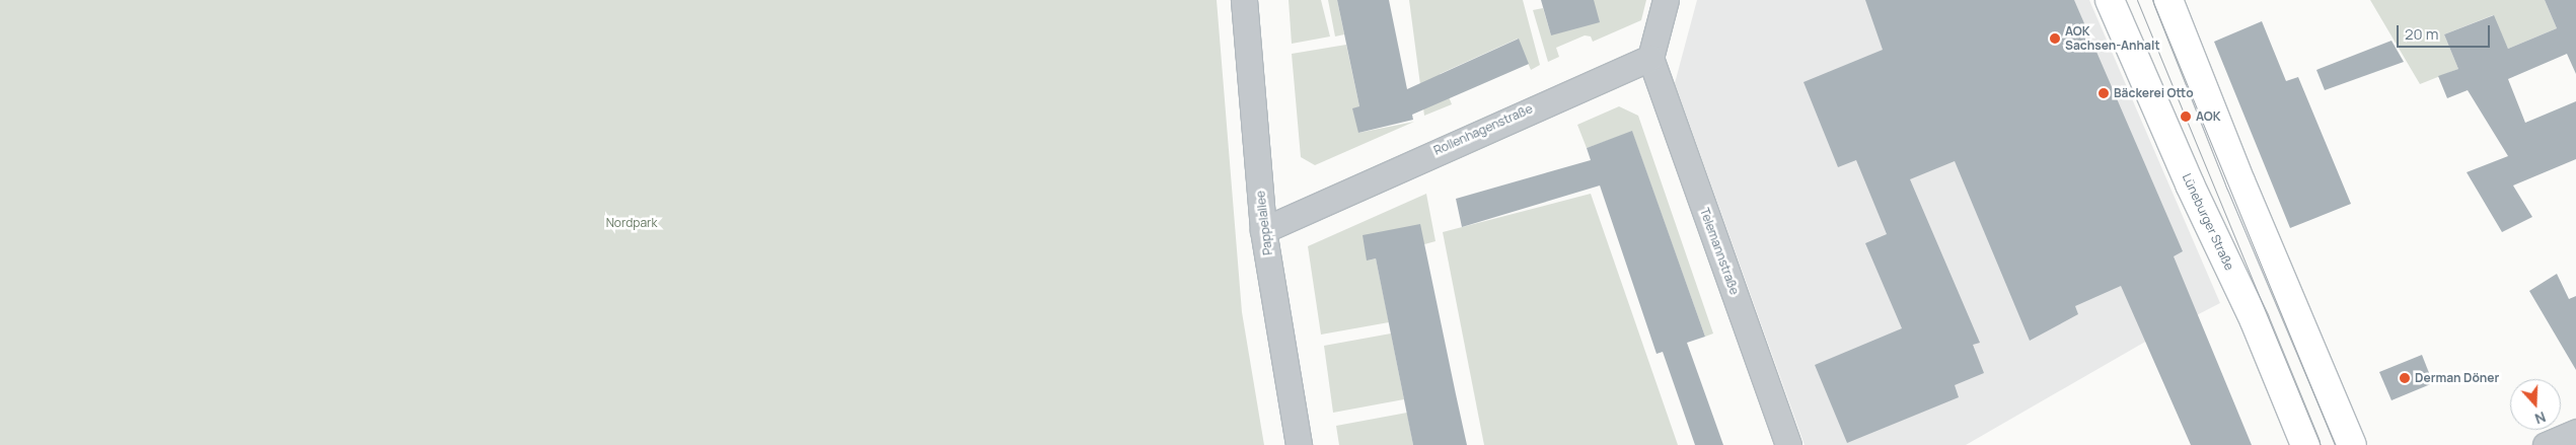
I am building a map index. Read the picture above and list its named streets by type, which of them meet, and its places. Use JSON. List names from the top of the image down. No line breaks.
{"streets":{"main road":["Lüneburger Straße"],"street":["Rollenhagenstraße","Pappelallee","Telemannstraße"]},"crossings":[["Rollenhagenstraße","Pappelallee"],["Rollenhagenstraße","Telemannstraße"]],"parks":["Nordpark"],"places":["AOK Sachsen-Anhalt","Bäckerei Otto","AOK","Derman Döner"],"scale_bar":"20 m","north":"bottom"}
